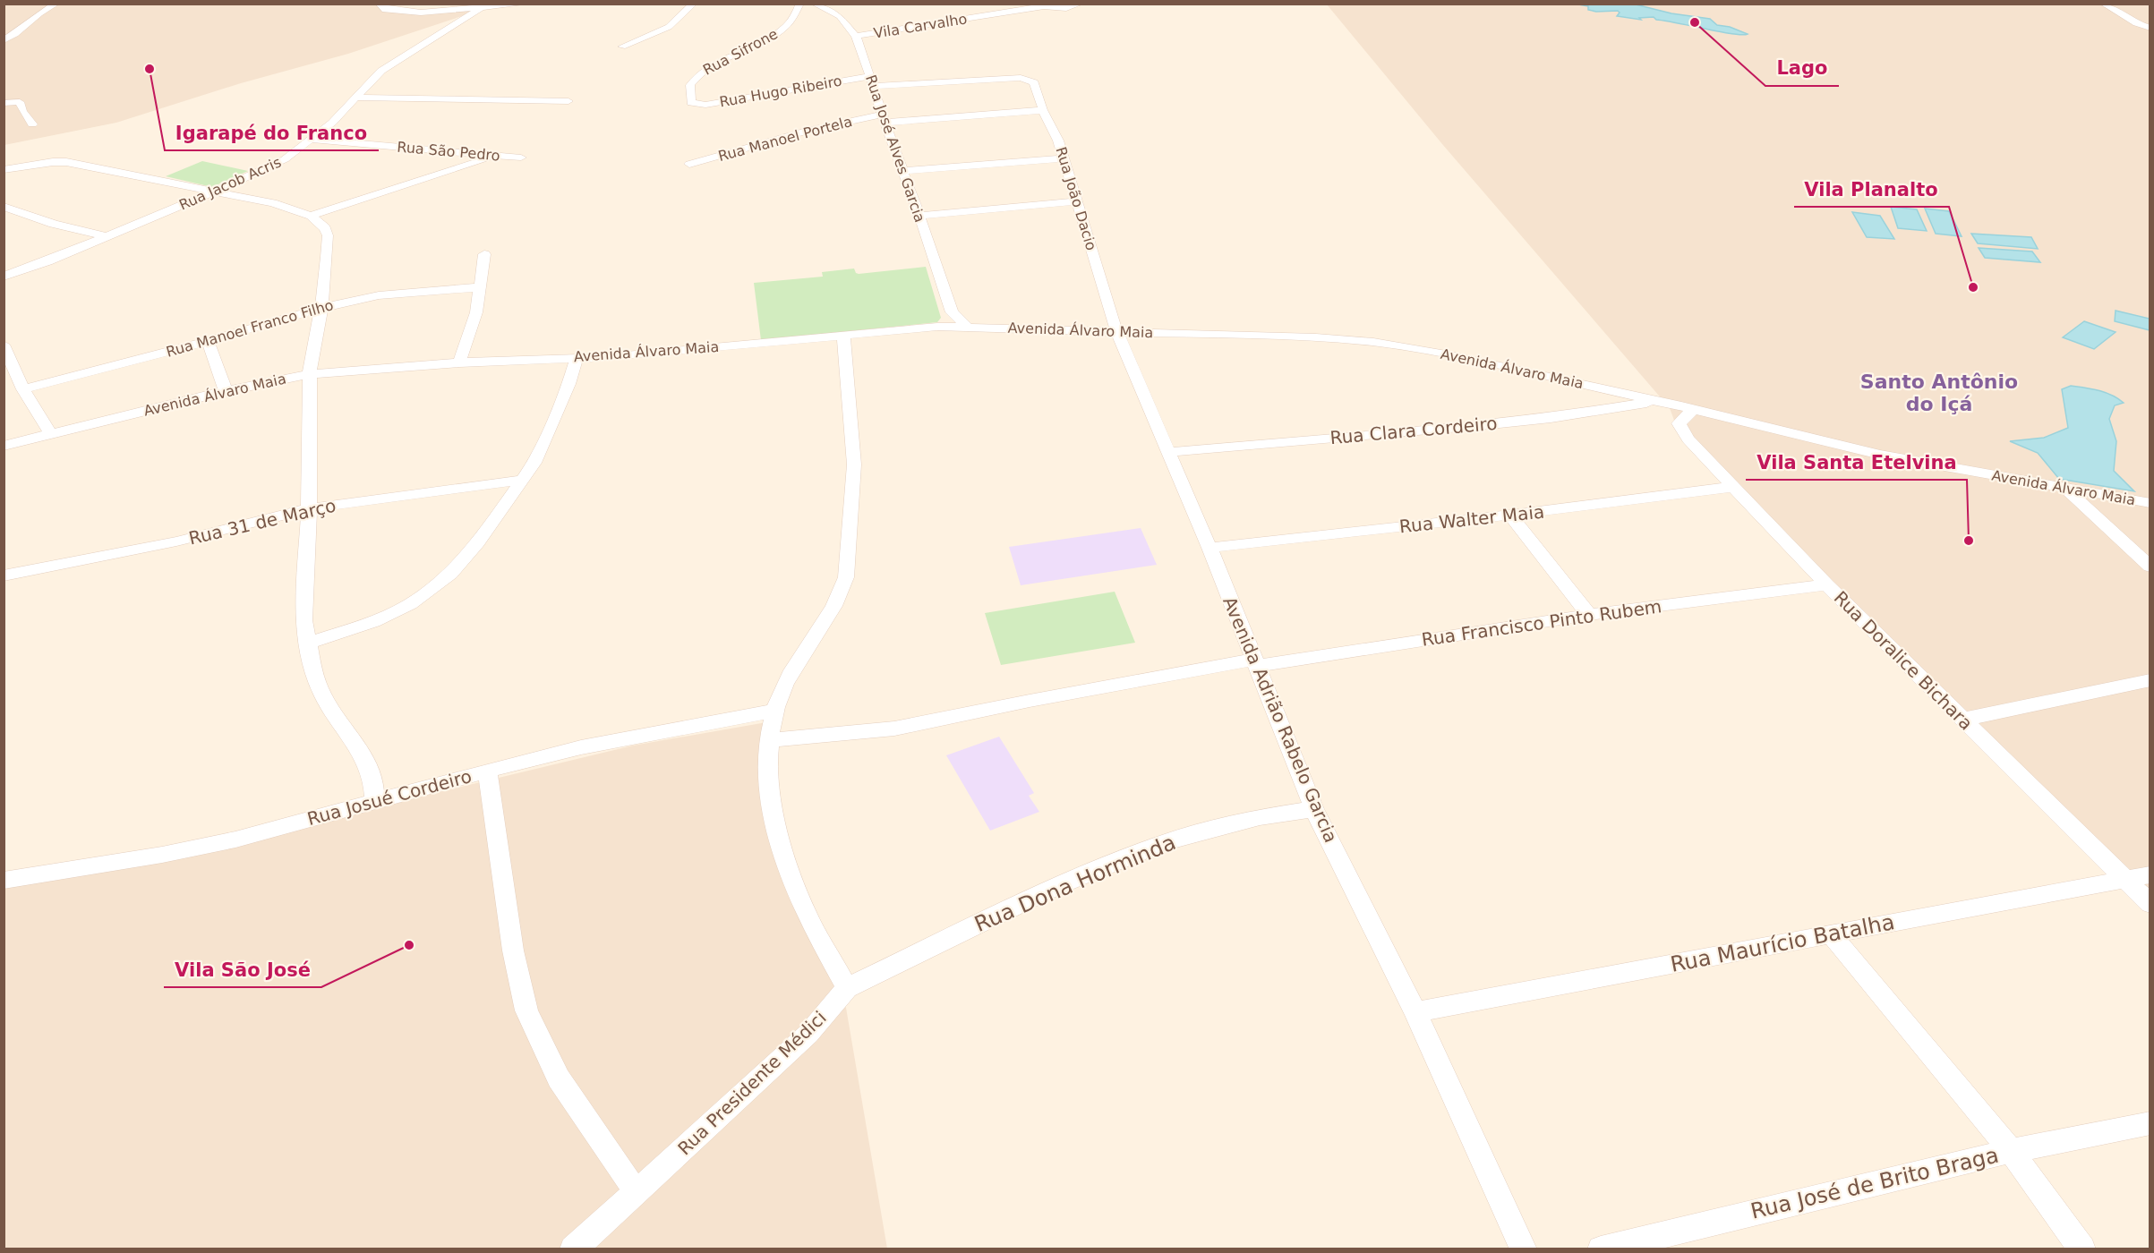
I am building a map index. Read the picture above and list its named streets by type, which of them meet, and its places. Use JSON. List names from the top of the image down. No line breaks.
{"streets":{"street":["Vila Carvalho","Rua Sifrone","Rua Hugo Ribeiro","Rua Manoel Portela","Rua José Alves Garcia","Rua São Pedro","Rua Jacob Acris","Rua João Dacio","Rua Manoel Franco Filho","Avenida Álvaro Maia","Rua Clara Cordeiro","Rua Walter Maia","Rua 31 de Março","Rua Francisco Pinto Rubem","Rua Doralice Bichara","Avenida Adrião Rabelo Garcia","Rua Josué Cordeiro","Rua Dona Horminda","Rua Maurício Batalha","Rua Presidente Médici","Rua José de Brito Braga"]},"crossings":[["Vila Carvalho","Rua José Alves Garcia"],["Rua Sifrone","Rua Hugo Ribeiro"],["Rua Hugo Ribeiro","Rua José Alves Garcia"],["Rua Hugo Ribeiro","Rua João Dacio"],["Rua Manoel Portela","Rua José Alves Garcia"],["Rua Manoel Portela","Rua João Dacio"],["Rua José Alves Garcia","Avenida Álvaro Maia"],["Rua São Pedro","Rua Jacob Acris"],["Rua João Dacio","Avenida Álvaro Maia"],["Rua João Dacio","Avenida Adrião Rabelo Garcia"],["Avenida Álvaro Maia","Rua Clara Cordeiro"],["Avenida Álvaro Maia","Rua Doralice Bichara"],["Avenida Álvaro Maia","Avenida Adrião Rabelo Garcia"],["Rua Clara Cordeiro","Avenida Adrião Rabelo Garcia"],["Rua Walter Maia","Rua Doralice Bichara"],["Rua Walter Maia","Avenida Adrião Rabelo Garcia"],["Rua Francisco Pinto Rubem","Rua Doralice Bichara"],["Rua Francisco Pinto Rubem","Avenida Adrião Rabelo Garcia"],["Rua Doralice Bichara","Rua Maurício Batalha"],["Avenida Adrião Rabelo Garcia","Rua Dona Horminda"],["Avenida Adrião Rabelo Garcia","Rua Maurício Batalha"],["Rua Dona Horminda","Rua Presidente Médici"]],"districts":["Santo Antônio do Içá"],"places":["Lago","Igarapé do Franco","Vila Planalto","Vila Santa Etelvina","Vila São José"]}
